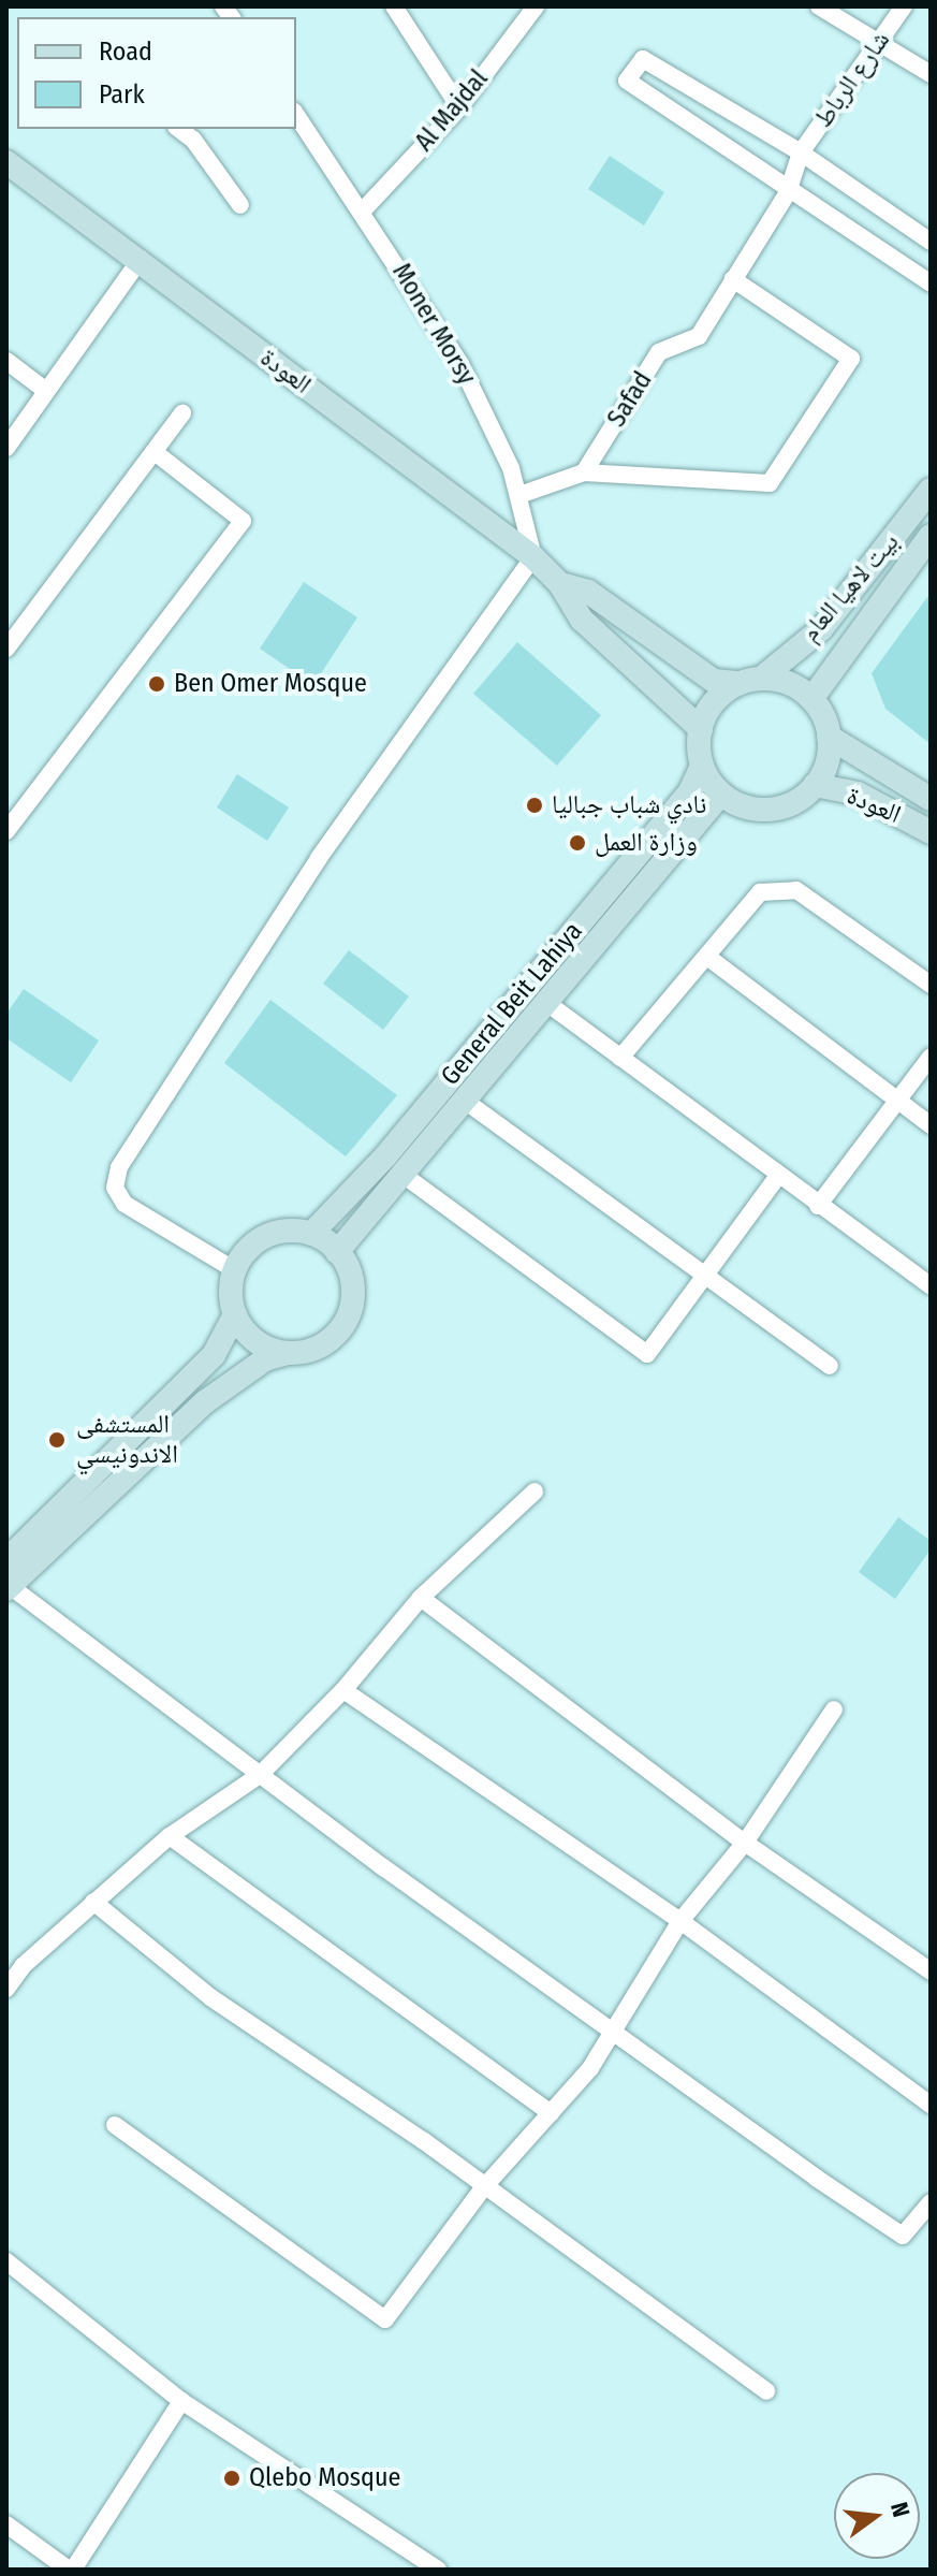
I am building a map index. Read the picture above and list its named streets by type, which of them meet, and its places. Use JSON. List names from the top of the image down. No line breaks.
{"streets":{"main road":["العودة","بيت لاهيا العام","General Beit Lahiya"],"street":["شارع الرباط","Al Majdal","Moner Morsy","Safad"]},"crossings":[["شارع الرباط","Safad"],["Al Majdal","Moner Morsy"],["Moner Morsy","العودة"],["العودة","بيت لاهيا العام"],["العودة","General Beit Lahiya"],["بيت لاهيا العام","General Beit Lahiya"]],"places":["Ben Omer Mosque","نادي شباب جباليا","وزارة العمل","المستشفى الاندونيسي","Qlebo Mosque"],"legend":["Road","Park"],"north":"right"}
